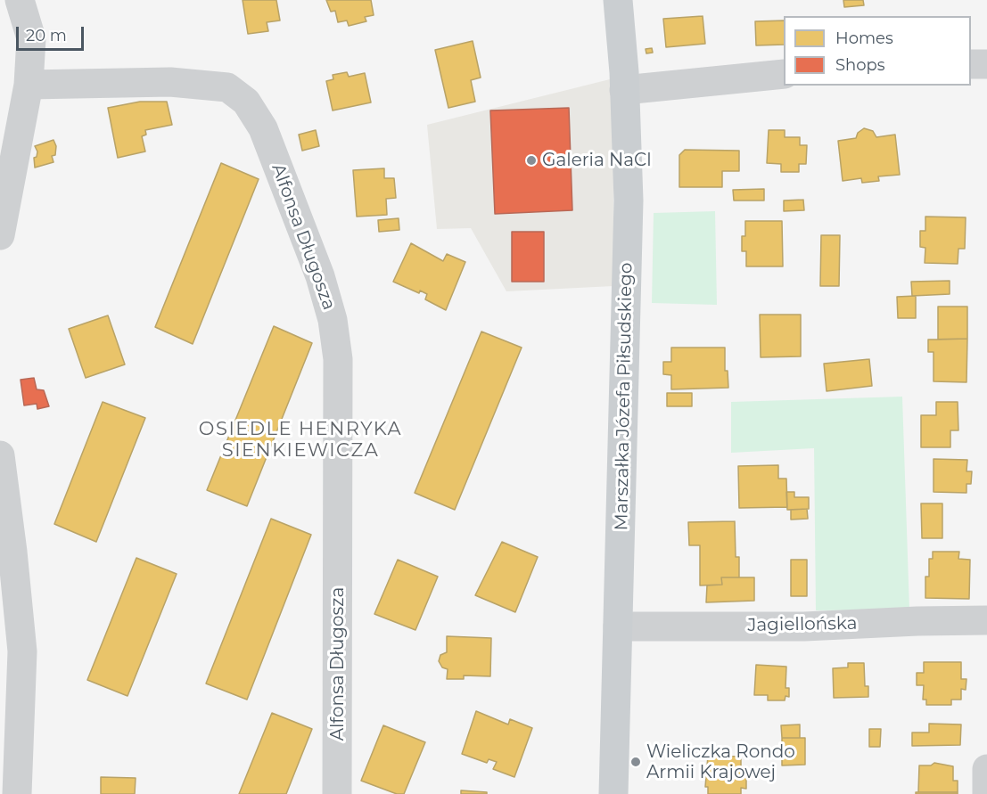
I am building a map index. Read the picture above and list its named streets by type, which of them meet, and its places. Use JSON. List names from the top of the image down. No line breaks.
{"streets":{"main road":["Marszałka Józefa Piłsudskiego"],"street":["Alfonsa Długosza","Jagiellońska"]},"crossings":[["Marszałka Józefa Piłsudskiego","Jagiellońska"]],"districts":["OSIEDLE HENRYKA SIENKIEWICZA"],"places":["Galeria NaCl","Wieliczka Rondo Armii Krajowej"],"legend":["Homes","Shops"],"scale_bar":"20 m"}
